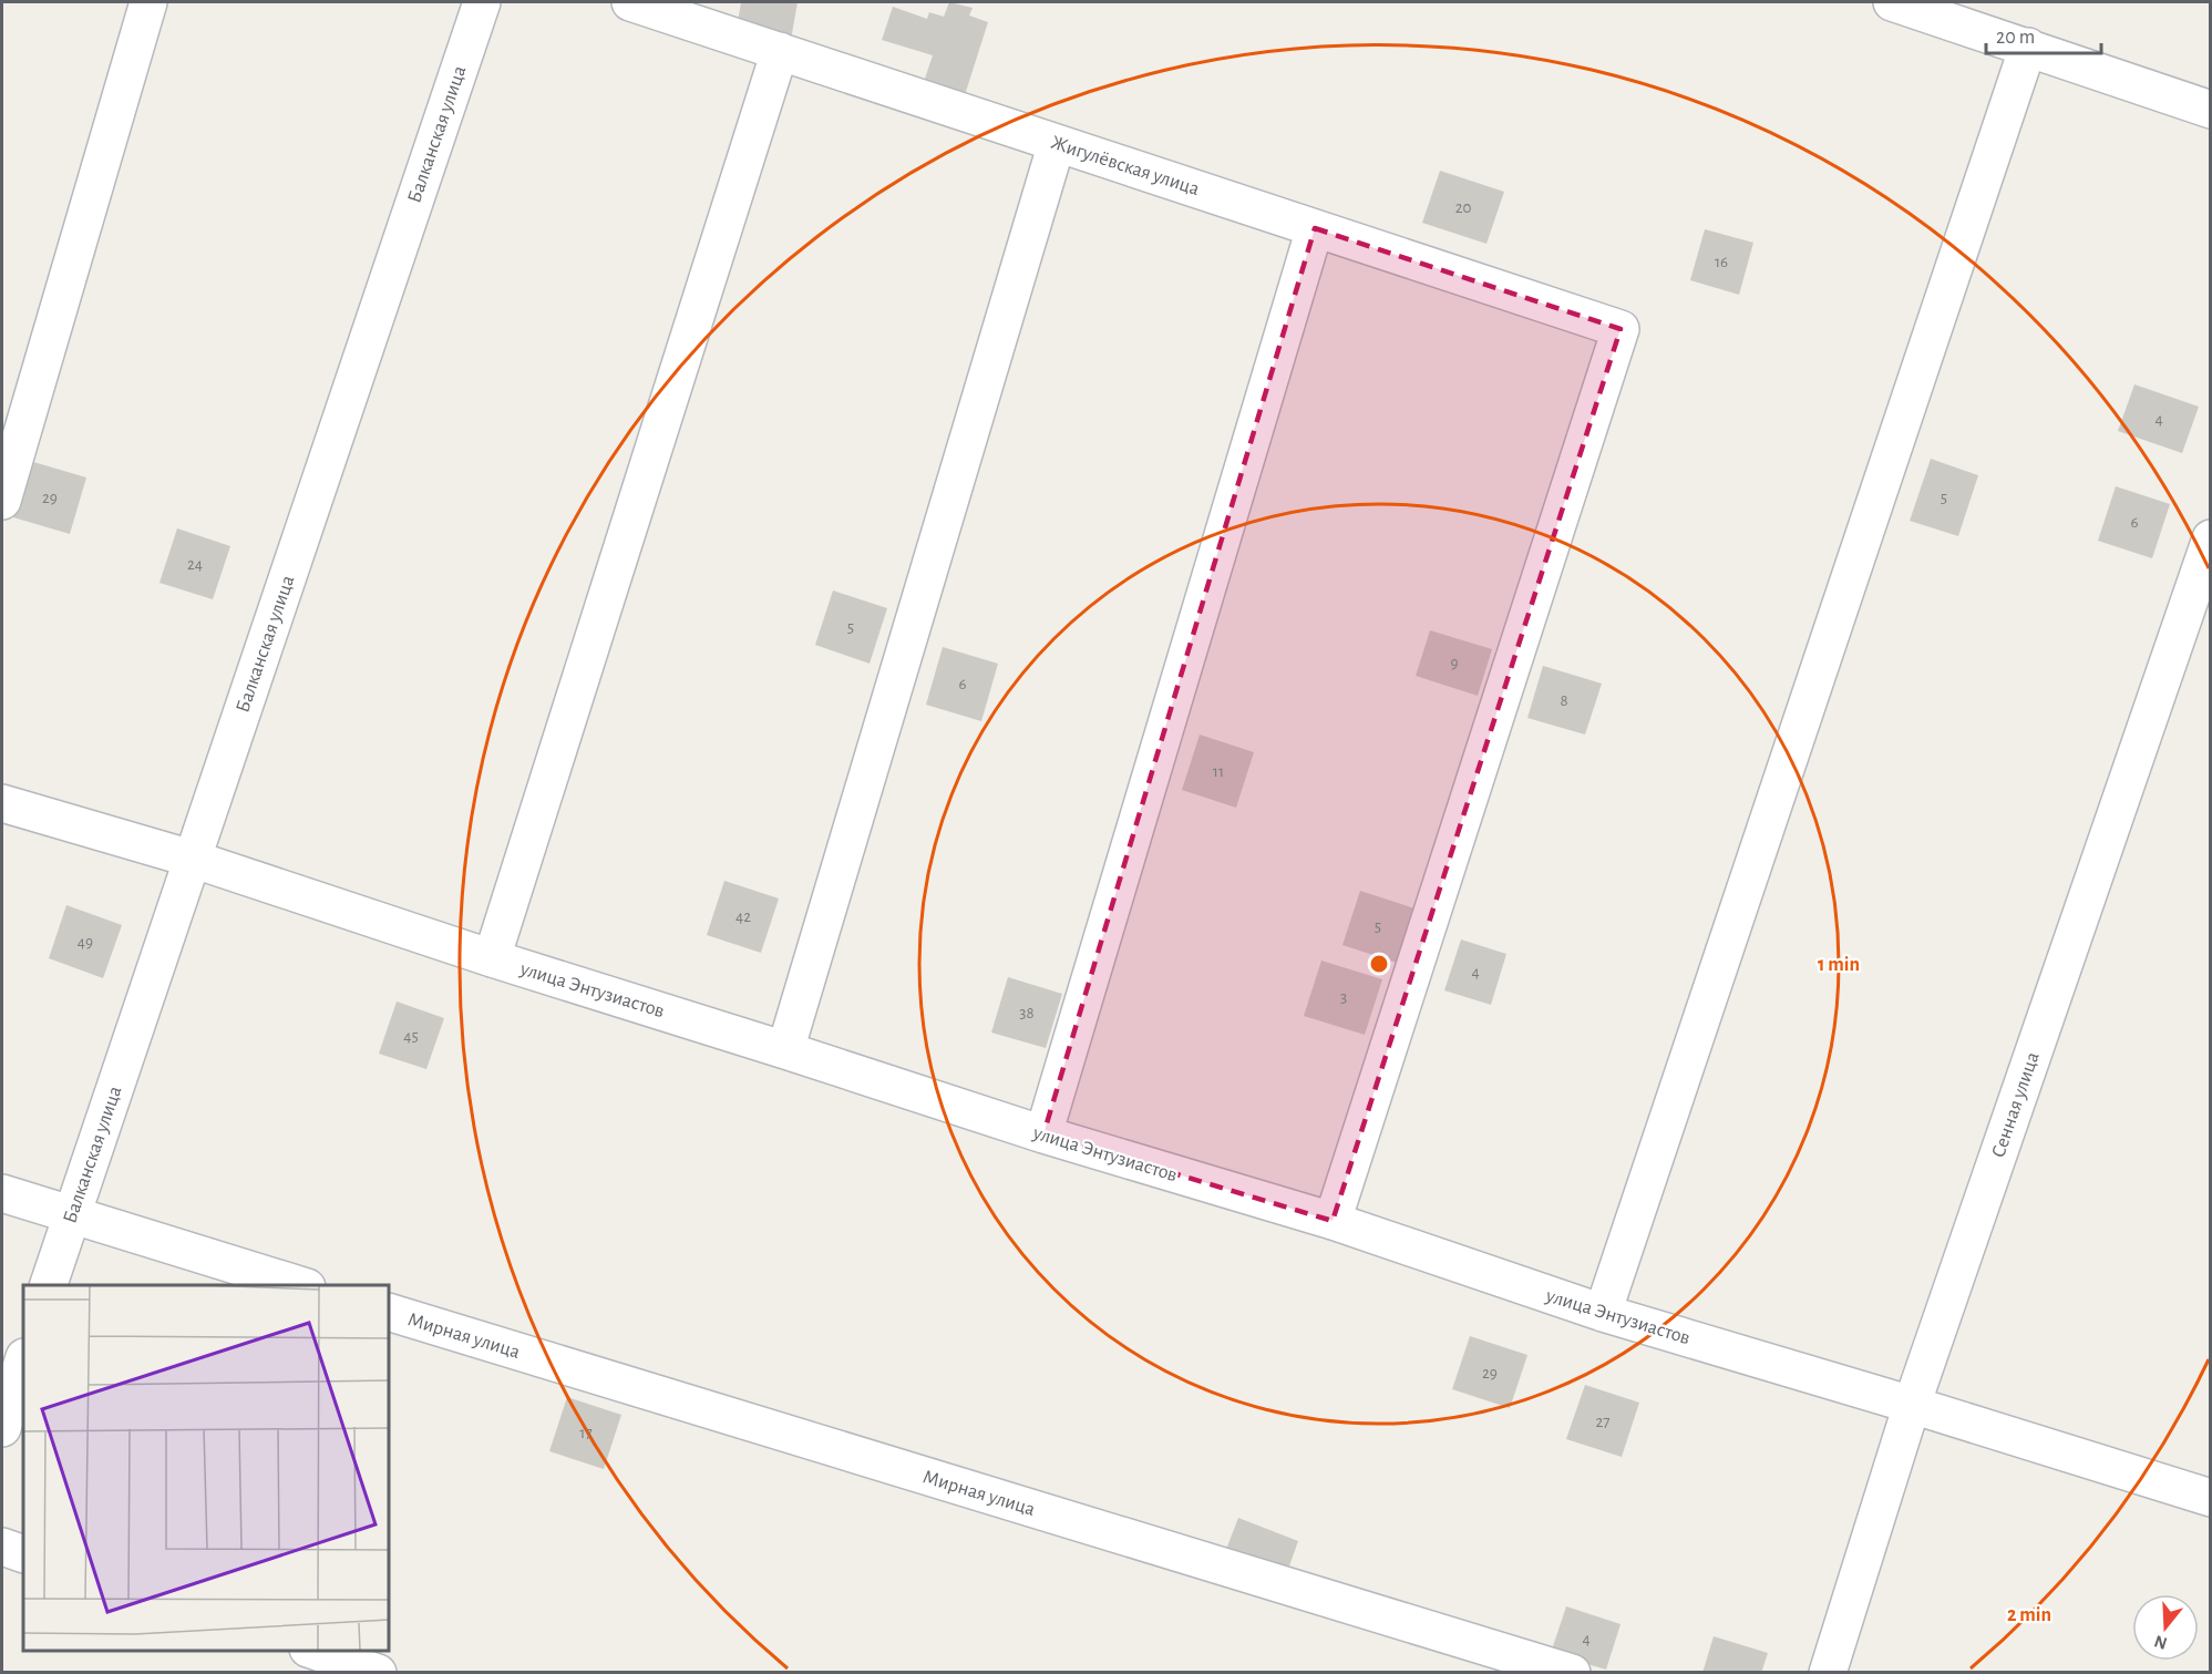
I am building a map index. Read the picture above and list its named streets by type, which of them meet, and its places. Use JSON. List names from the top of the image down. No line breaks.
{"streets":{"street":["Балканская улица","Жигулёвская улица","улица Энтузиастов","Сенная улица","Мирная улица"]},"crossings":[["Балканская улица","улица Энтузиастов"],["Жигулёвская улица","улица Энтузиастов"],["улица Энтузиастов","Сенная улица"]],"house_numbers":["20","16","4","29","5","6","24","5","9","6","8","11","42","5","49","4","3","38","45","29","27","17","4"],"scale_bar":"20 m","north":"bottom","rings":["1 min","2 min"]}
